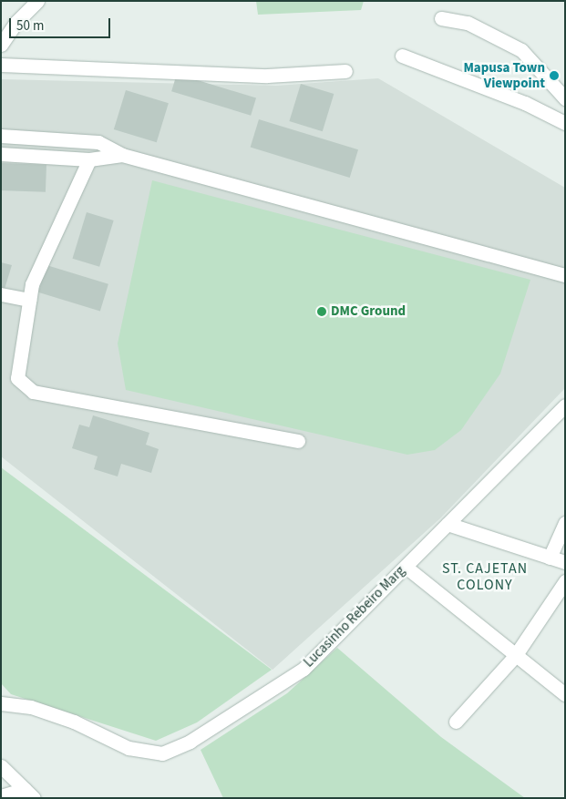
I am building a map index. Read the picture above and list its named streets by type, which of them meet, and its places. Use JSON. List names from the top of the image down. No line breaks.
{"streets":{"street":["Lucasinho Rebeiro Marg"]},"districts":["ST. CAJETAN COLONY"],"places":["Mapusa Town Viewpoint","DMC Ground"],"scale_bar":"50 m"}
